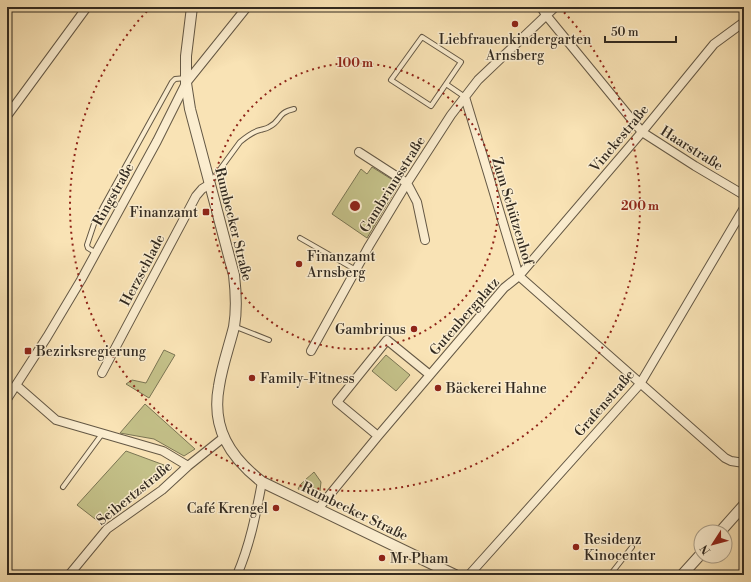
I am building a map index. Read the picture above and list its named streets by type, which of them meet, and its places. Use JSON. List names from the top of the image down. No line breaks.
{"streets":{"street":["Vinckestraße","Haarstraße","Gambrinusstraße","Ringstraße","Zum Schützenhof","Rumbecker Straße","Herzschlade","Gutenbergplatz","Grafenstraße","Seibertzstraße"]},"crossings":[["Vinckestraße","Haarstraße"],["Vinckestraße","Zum Schützenhof"],["Vinckestraße","Gutenbergplatz"],["Gambrinusstraße","Zum Schützenhof"],["Ringstraße","Rumbecker Straße"],["Zum Schützenhof","Gutenbergplatz"],["Zum Schützenhof","Grafenstraße"],["Rumbecker Straße","Herzschlade"],["Rumbecker Straße","Gutenbergplatz"],["Rumbecker Straße","Seibertzstraße"]],"places":{"other":["Liebfrauenkindergarten Arnsberg","Finanzamt Arnsberg","Gambrinus","Family-Fitness","Bäckerei Hahne","Café Krengel","Residenz Kinocenter","Mr Pham"],"transit":["Finanzamt","Bezirksregierung"]},"scale_bar":"50 m","north":"bottom left","rings":["100 m","200 m"]}
